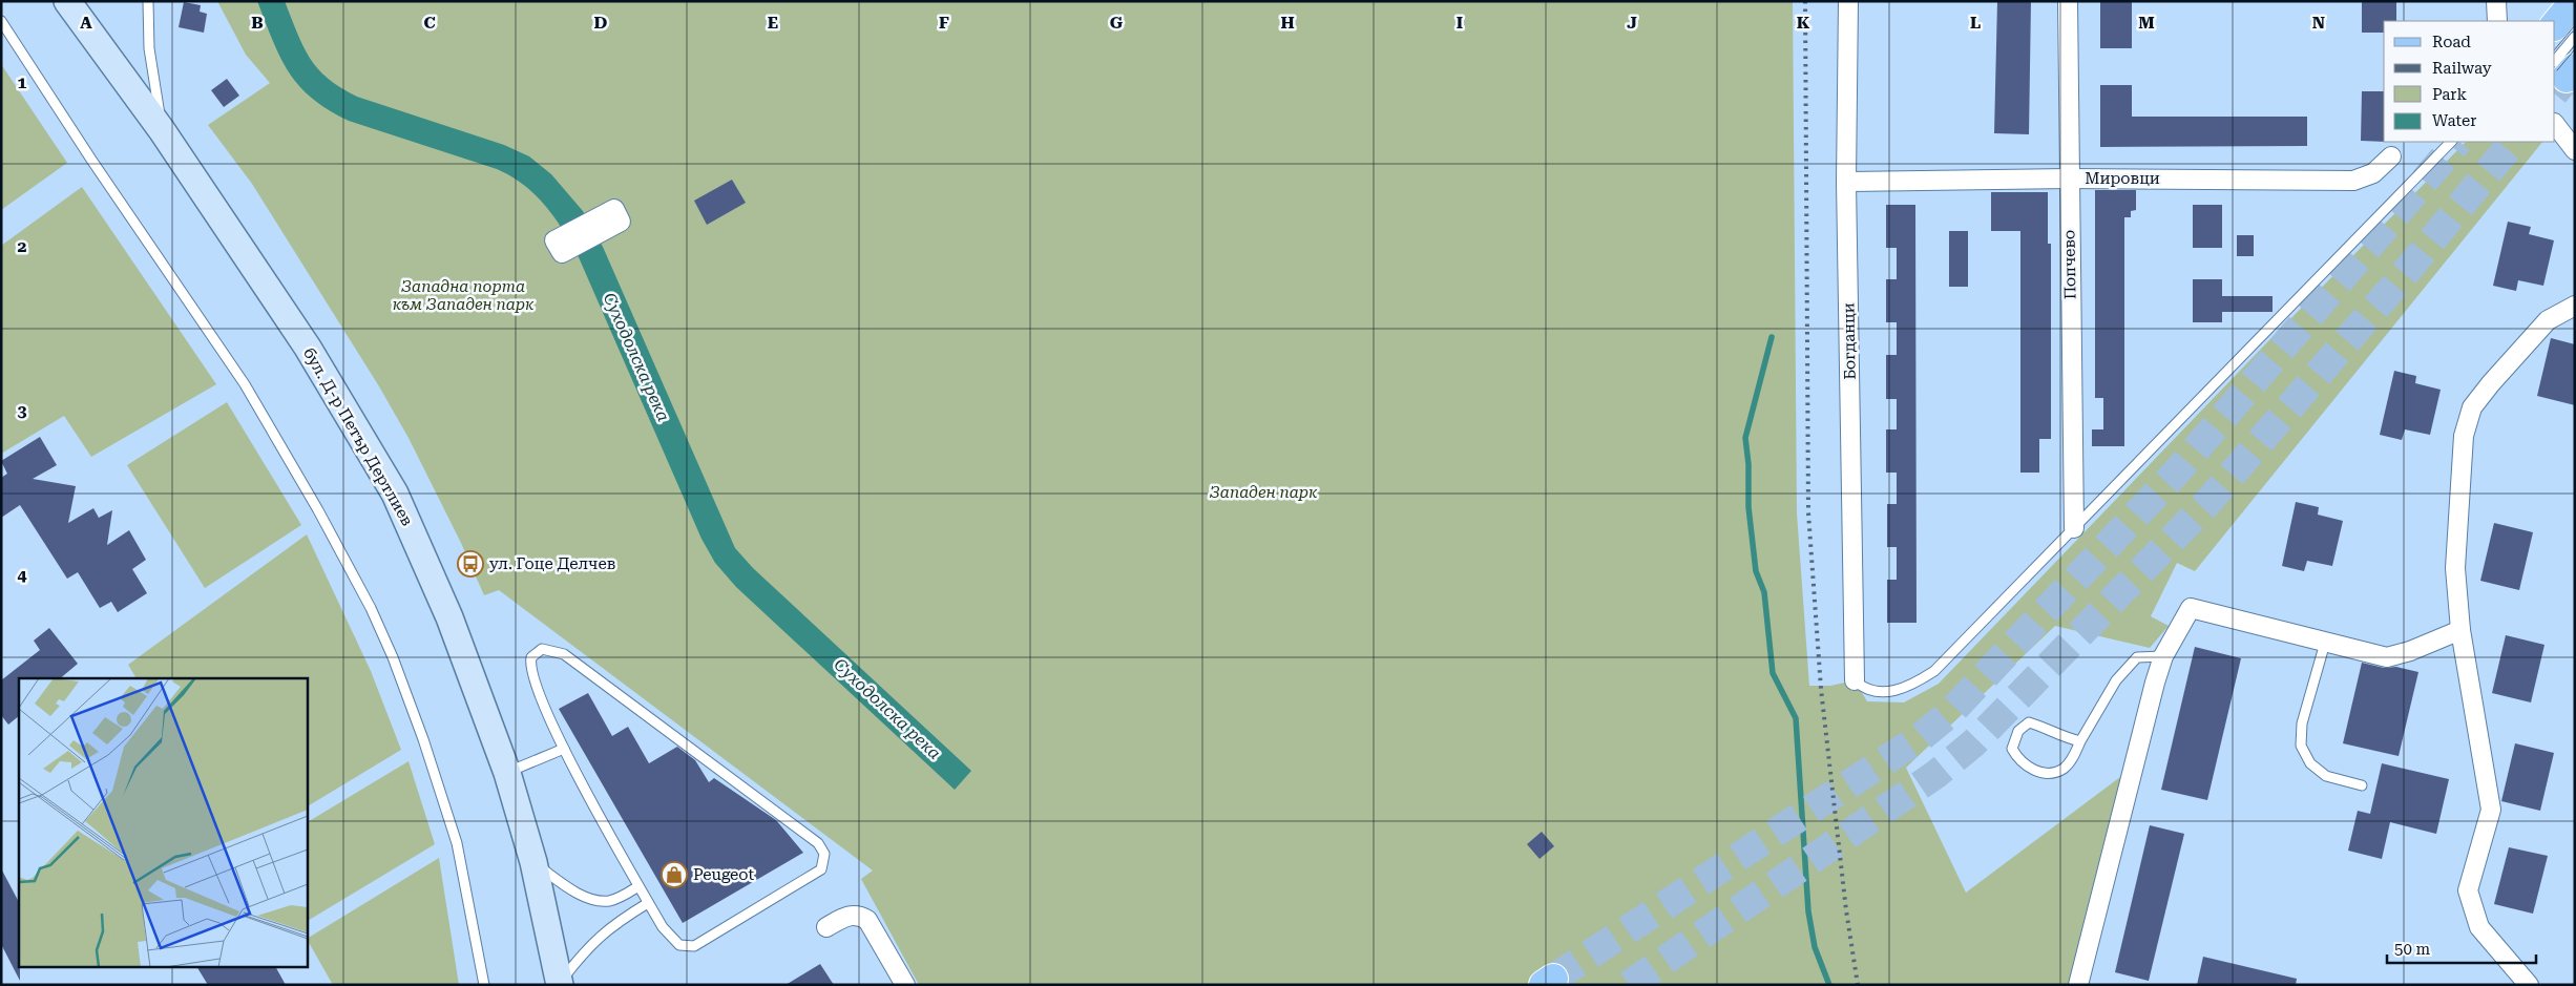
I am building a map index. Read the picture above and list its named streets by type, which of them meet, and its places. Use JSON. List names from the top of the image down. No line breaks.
{"streets":{"main road":["бул. Д-р Петър Дертлиев"],"street":["Мировци","Попчево","Богданци"]},"crossings":[["Мировци","Попчево"],["Мировци","Богданци"]],"water":["Суходолска река"],"parks":["Западна порта към Западен парк","Западен парк"],"places":{"bus stop":["ул. Гоце Делчев"],"shop":["Peugeot"]},"legend":["Road","Railway","Park","Water"],"scale_bar":"50 m","grid":{"columns":["A","B","C","D","E","F","G","H","I","J","K","L","M","N"],"rows":["1","2","3","4"]}}
